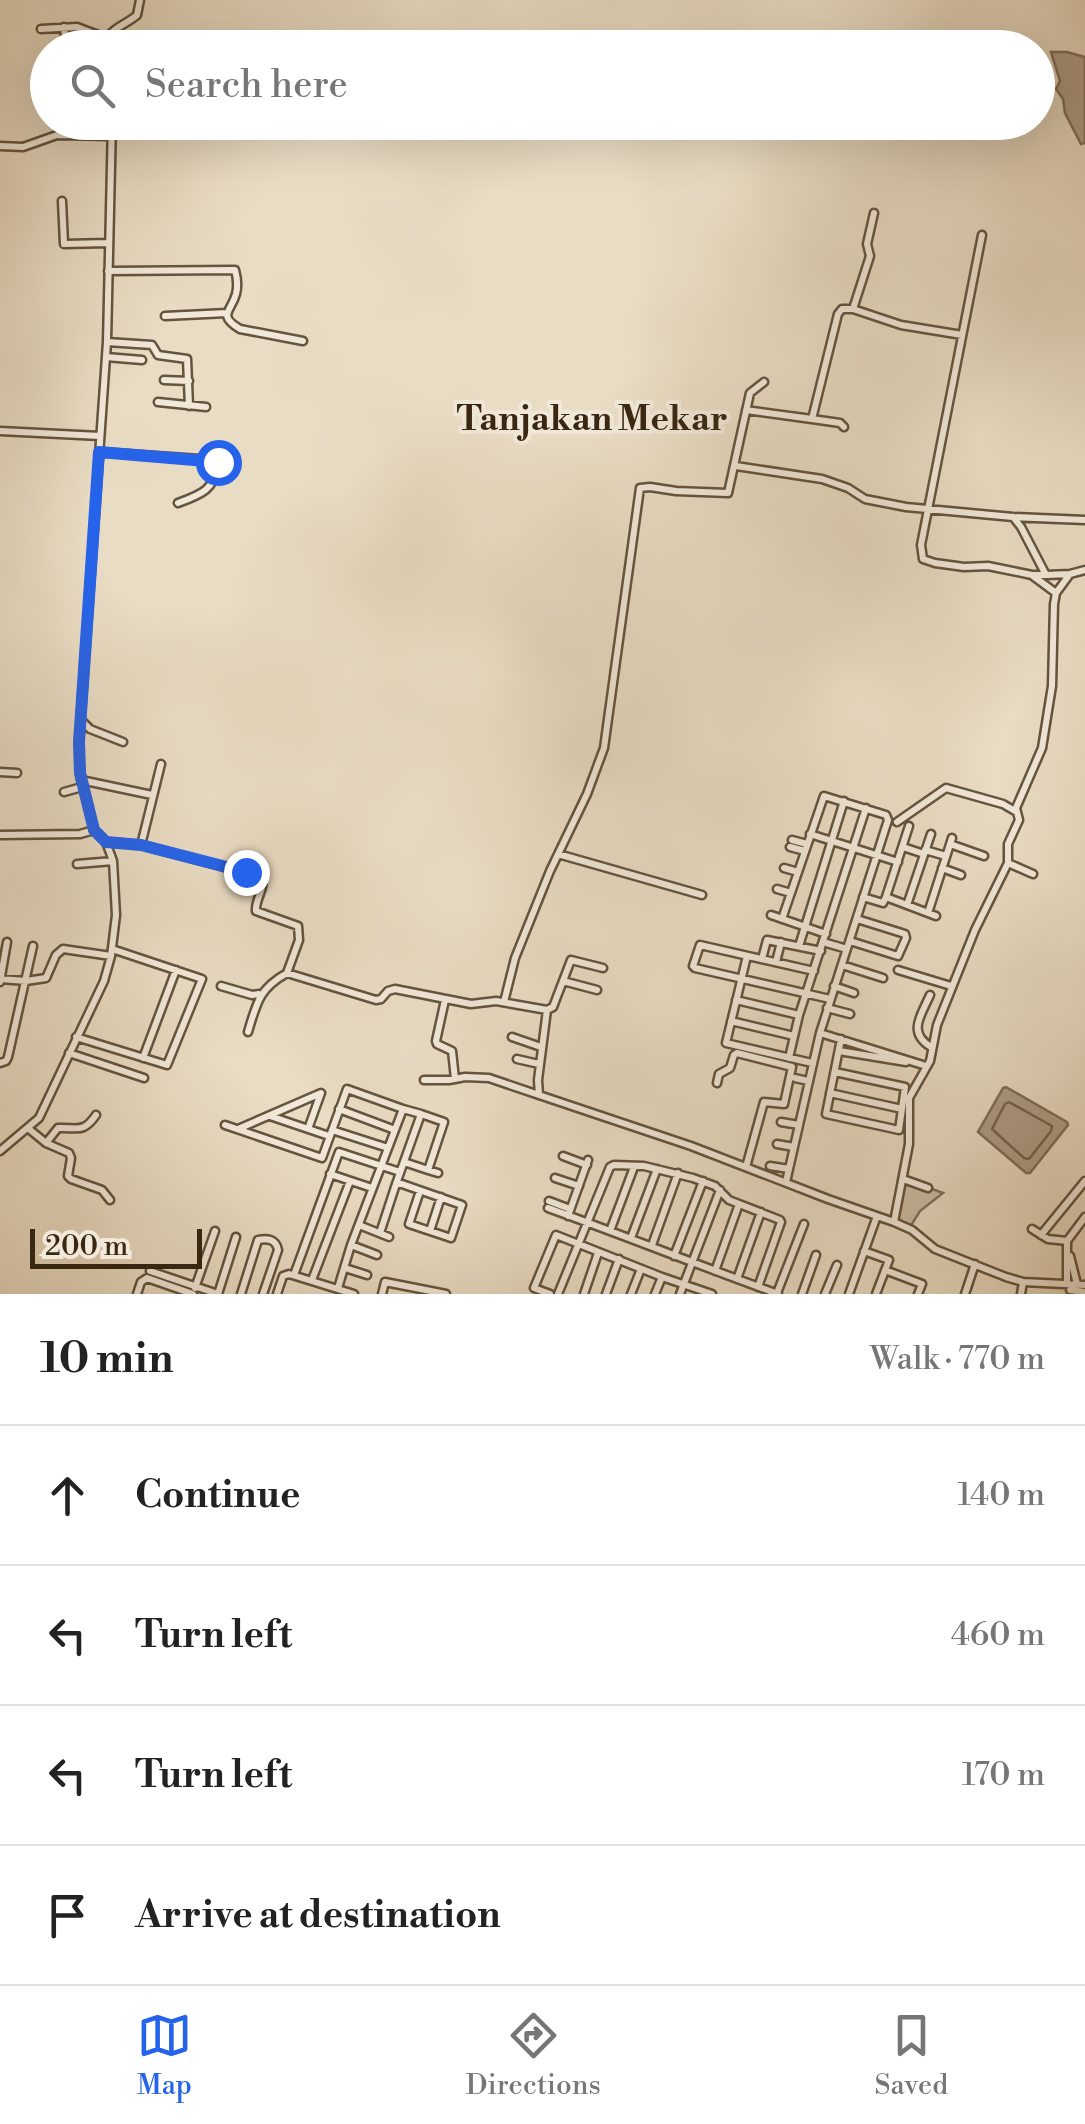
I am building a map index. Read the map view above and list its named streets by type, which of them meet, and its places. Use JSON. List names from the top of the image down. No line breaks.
{"districts":["Tanjakan Mekar"],"scale_bar":"200 m","page":{"search":"Search here","scale":"200 m","heading":["10 min","Walk · 770 m"],"list":[["Continue","140 m"],["Turn left","460 m"],["Turn left","170 m"],"Arrive at destination"],"nav":["Map","Directions","Saved"]}}
